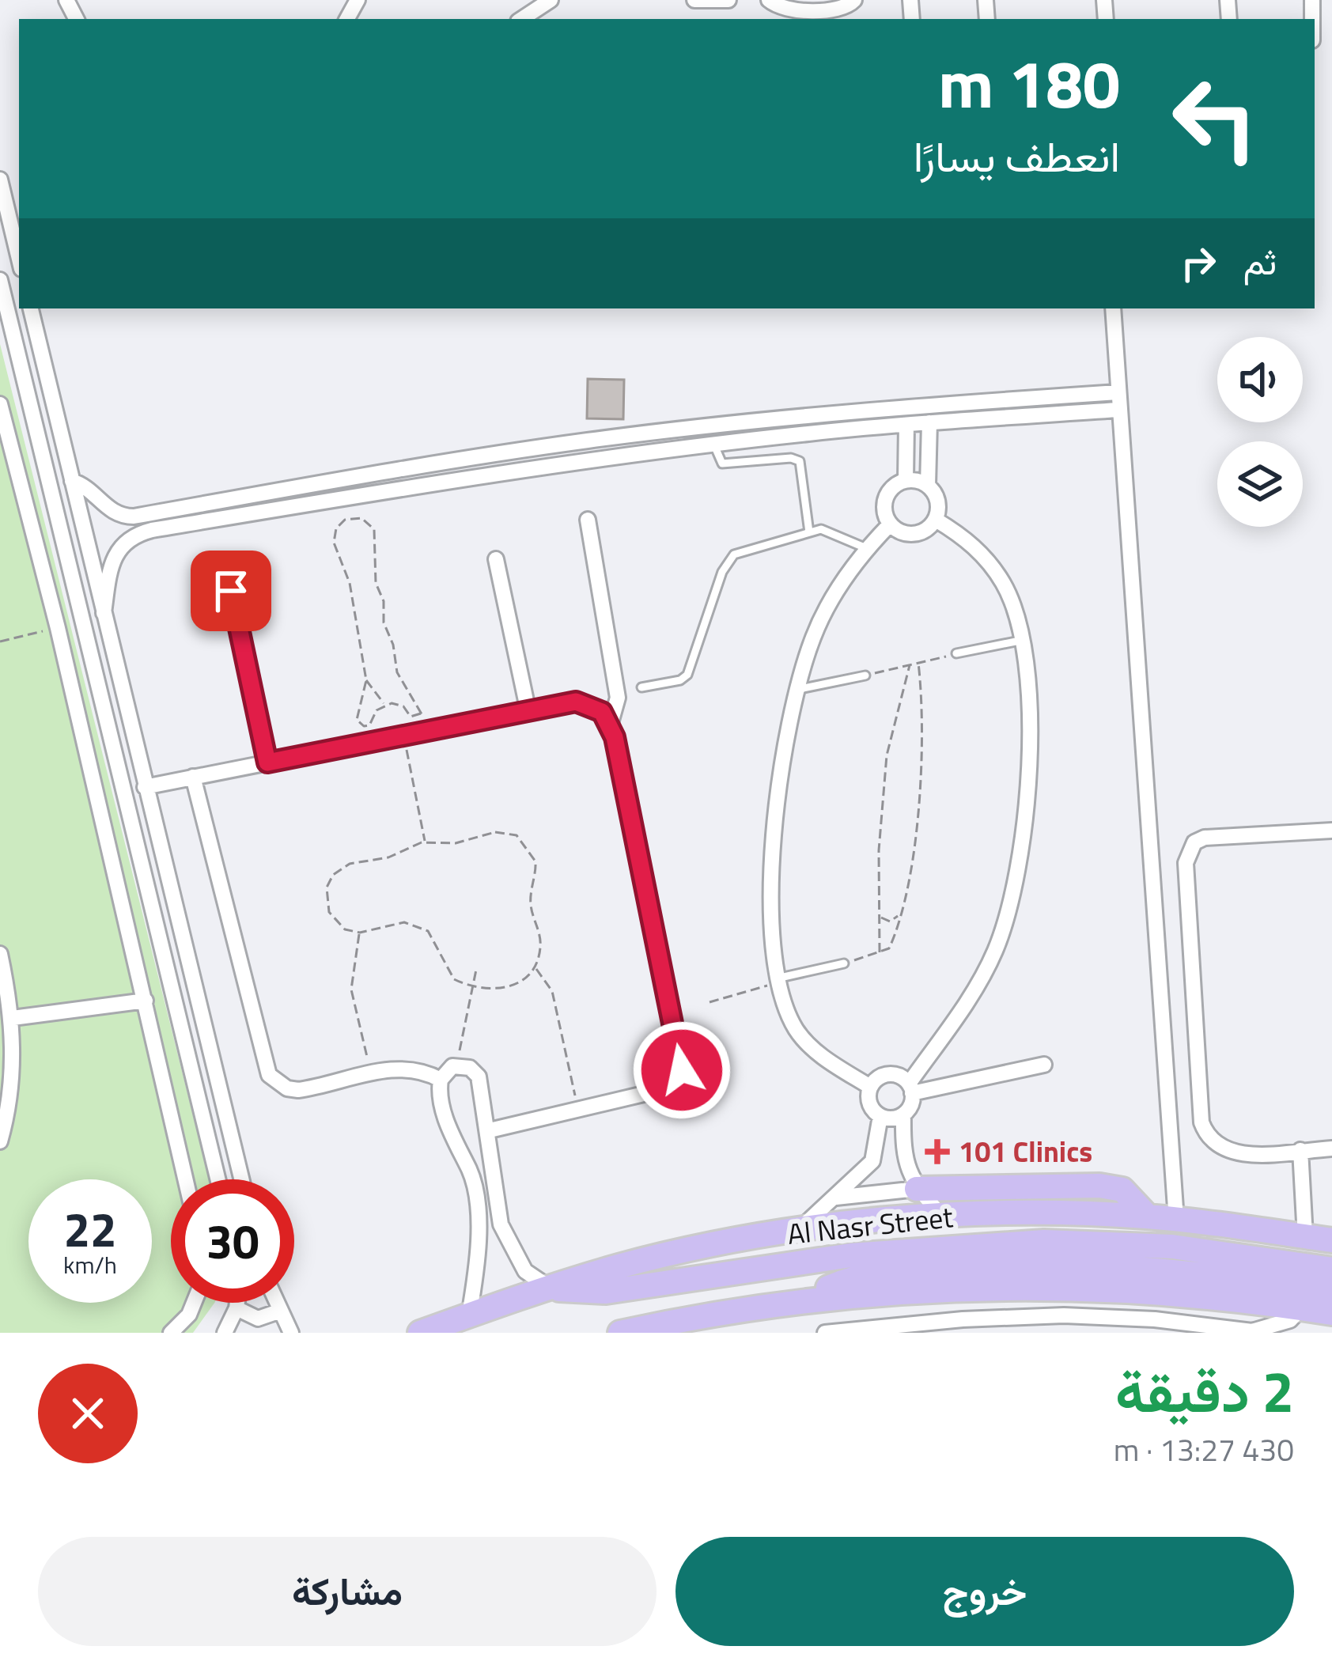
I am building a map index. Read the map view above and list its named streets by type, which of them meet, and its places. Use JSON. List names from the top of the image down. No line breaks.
{"streets":{"main road":["Al Nasr Street"]},"places":{"health":["101 Clinics"]},"page":{"turn":["180 m","انعطف يسارًا"],"then":"ثم","speed":"22 km/h","limit":"30","heading":["2 دقيقة","430 m · 13:27"],"buttons":["خروج","مشاركة"]}}
